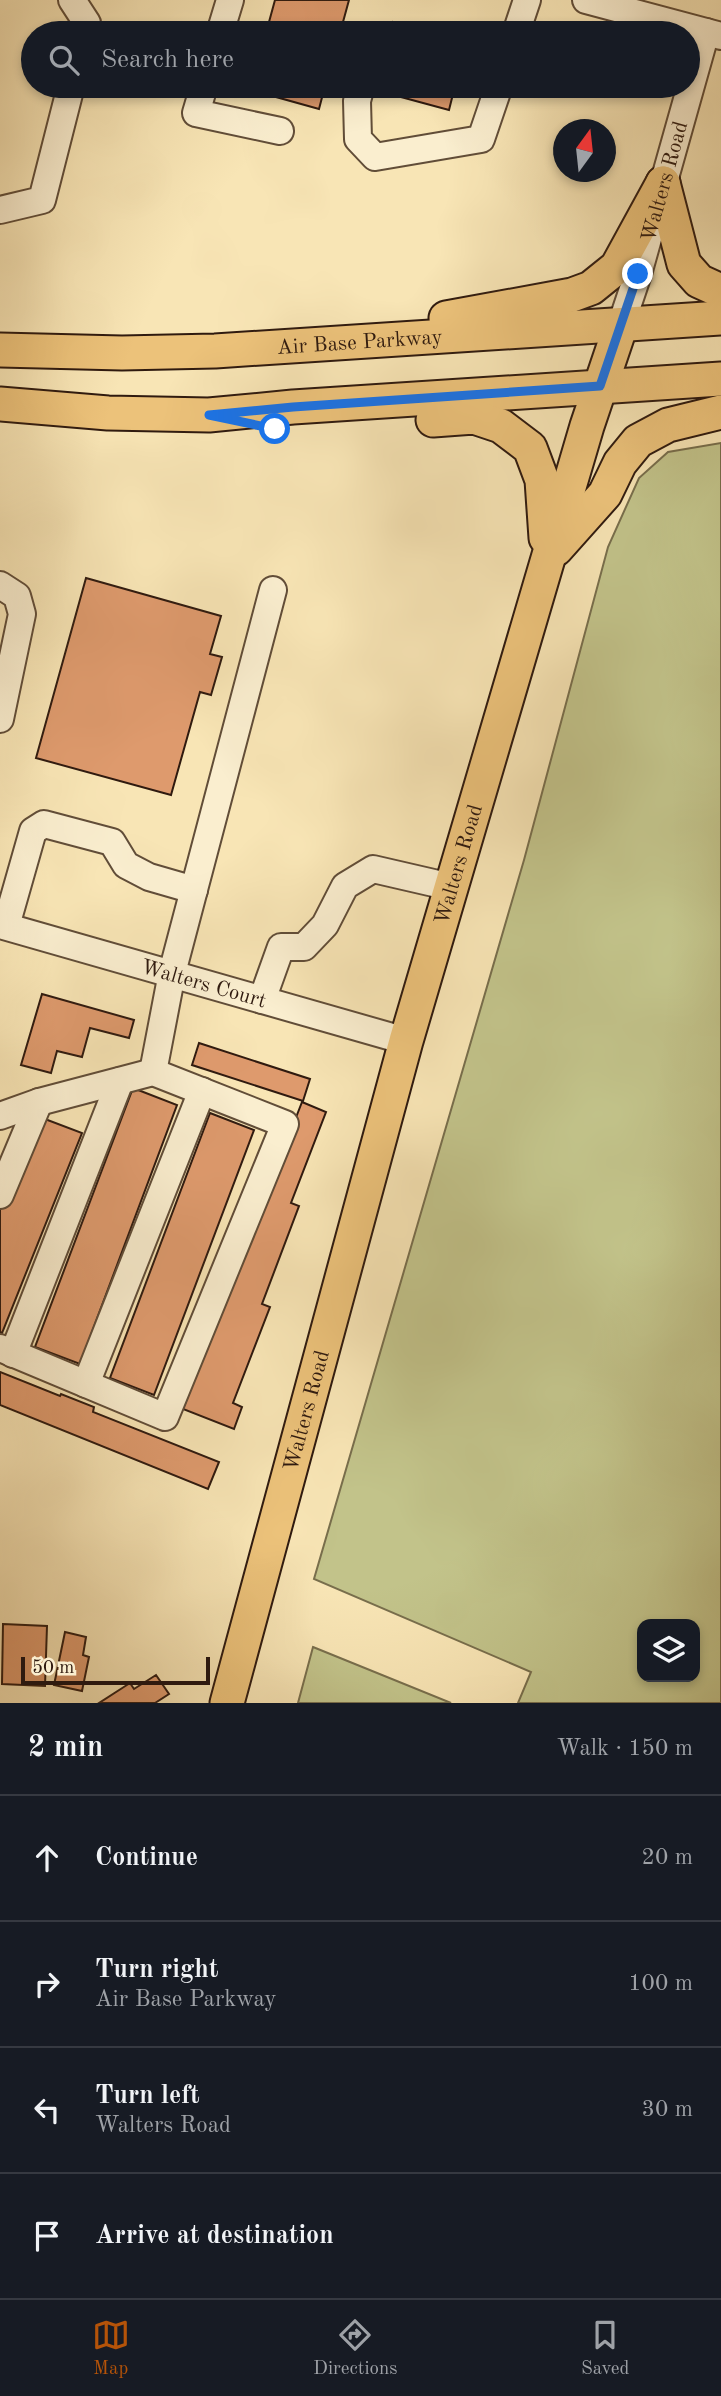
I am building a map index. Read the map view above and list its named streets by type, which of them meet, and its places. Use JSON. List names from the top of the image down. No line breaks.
{"streets":{"main road":["Walters Road","Air Base Parkway"],"street":["Walters Court"]},"crossings":[["Walters Road","Air Base Parkway"],["Walters Road","Walters Court"]],"scale_bar":"50 m","north":"top","page":{"search":"Search here","scale":"50 m","heading":["2 min","Walk · 150 m"],"list":[["Continue","20 m"],["Turn right","Air Base Parkway","100 m"],["Turn left","Walters Road","30 m"],"Arrive at destination"],"nav":["Map","Directions","Saved"]}}
